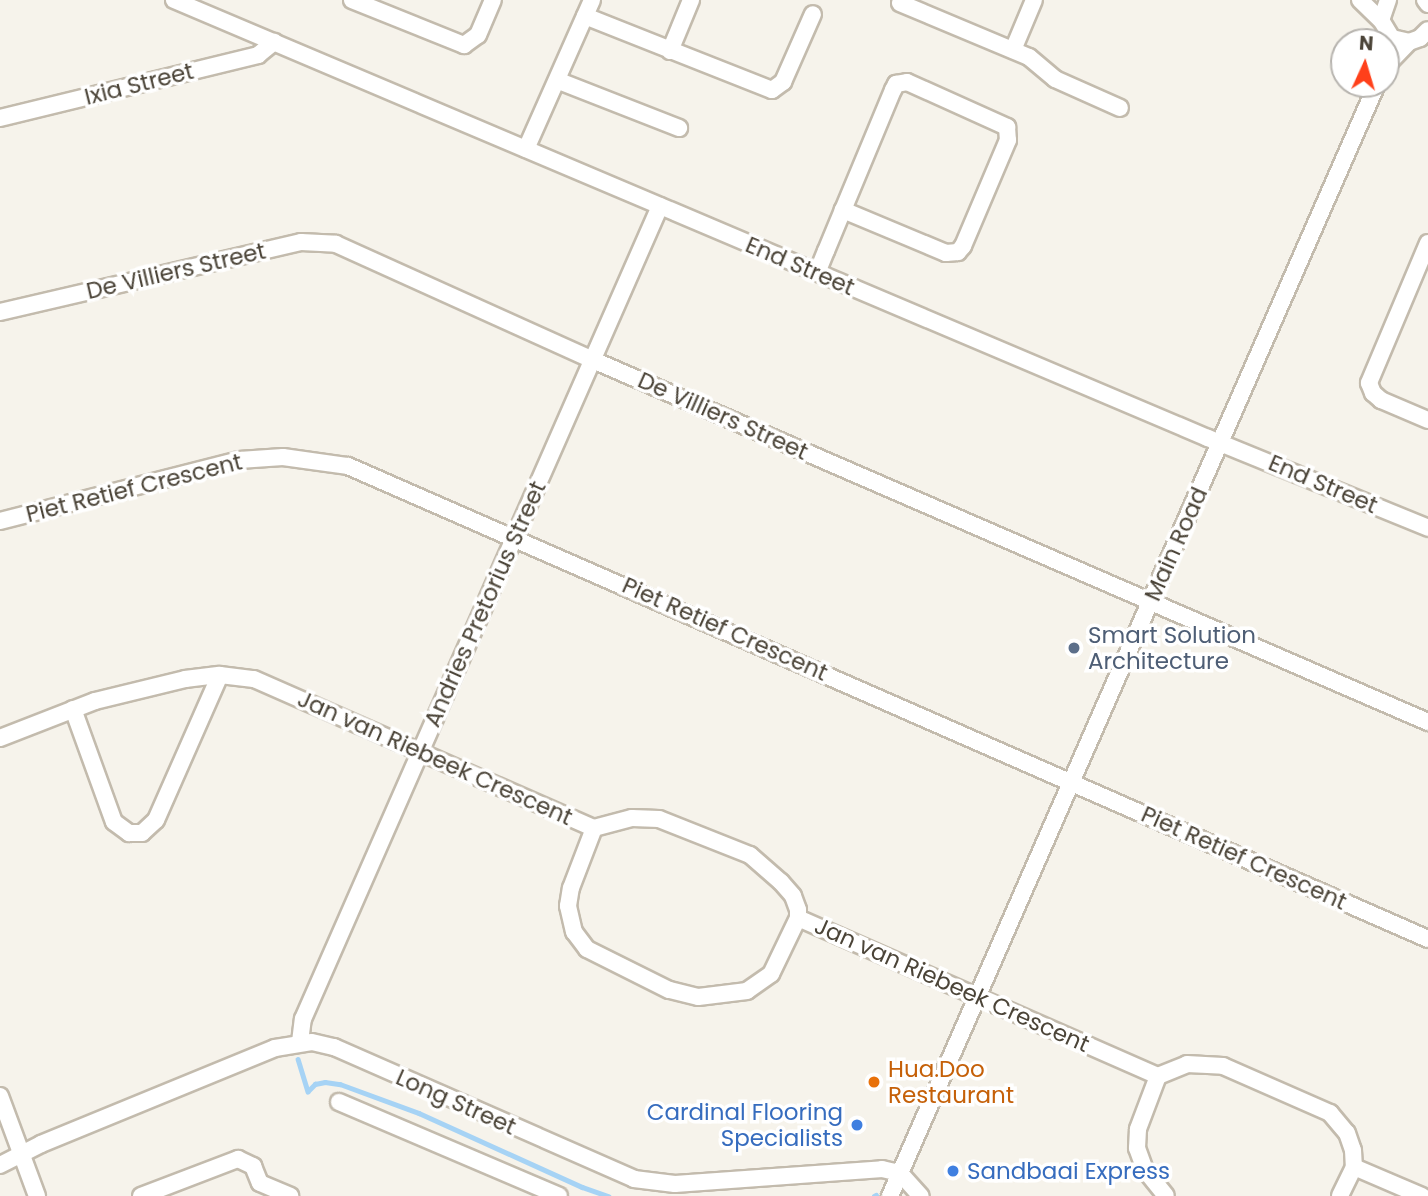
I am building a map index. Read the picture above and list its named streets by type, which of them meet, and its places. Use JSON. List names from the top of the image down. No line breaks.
{"streets":{"street":["Ixia Street","End Street","De Villiers Street","Piet Retief Crescent","Main Road","Andries Pretorius Street","Jan van Riebeek Crescent","Long Street"]},"crossings":[["Ixia Street","End Street"],["End Street","Main Road"],["End Street","Andries Pretorius Street"],["De Villiers Street","Main Road"],["De Villiers Street","Andries Pretorius Street"],["Piet Retief Crescent","Main Road"],["Piet Retief Crescent","Andries Pretorius Street"],["Main Road","Jan van Riebeek Crescent"],["Main Road","Long Street"],["Andries Pretorius Street","Jan van Riebeek Crescent"],["Andries Pretorius Street","Long Street"]],"places":["Smart Solution Architecture","Hua.Doo Restaurant","Cardinal Flooring Specialists","Sandbaai Express"],"north":"top"}
